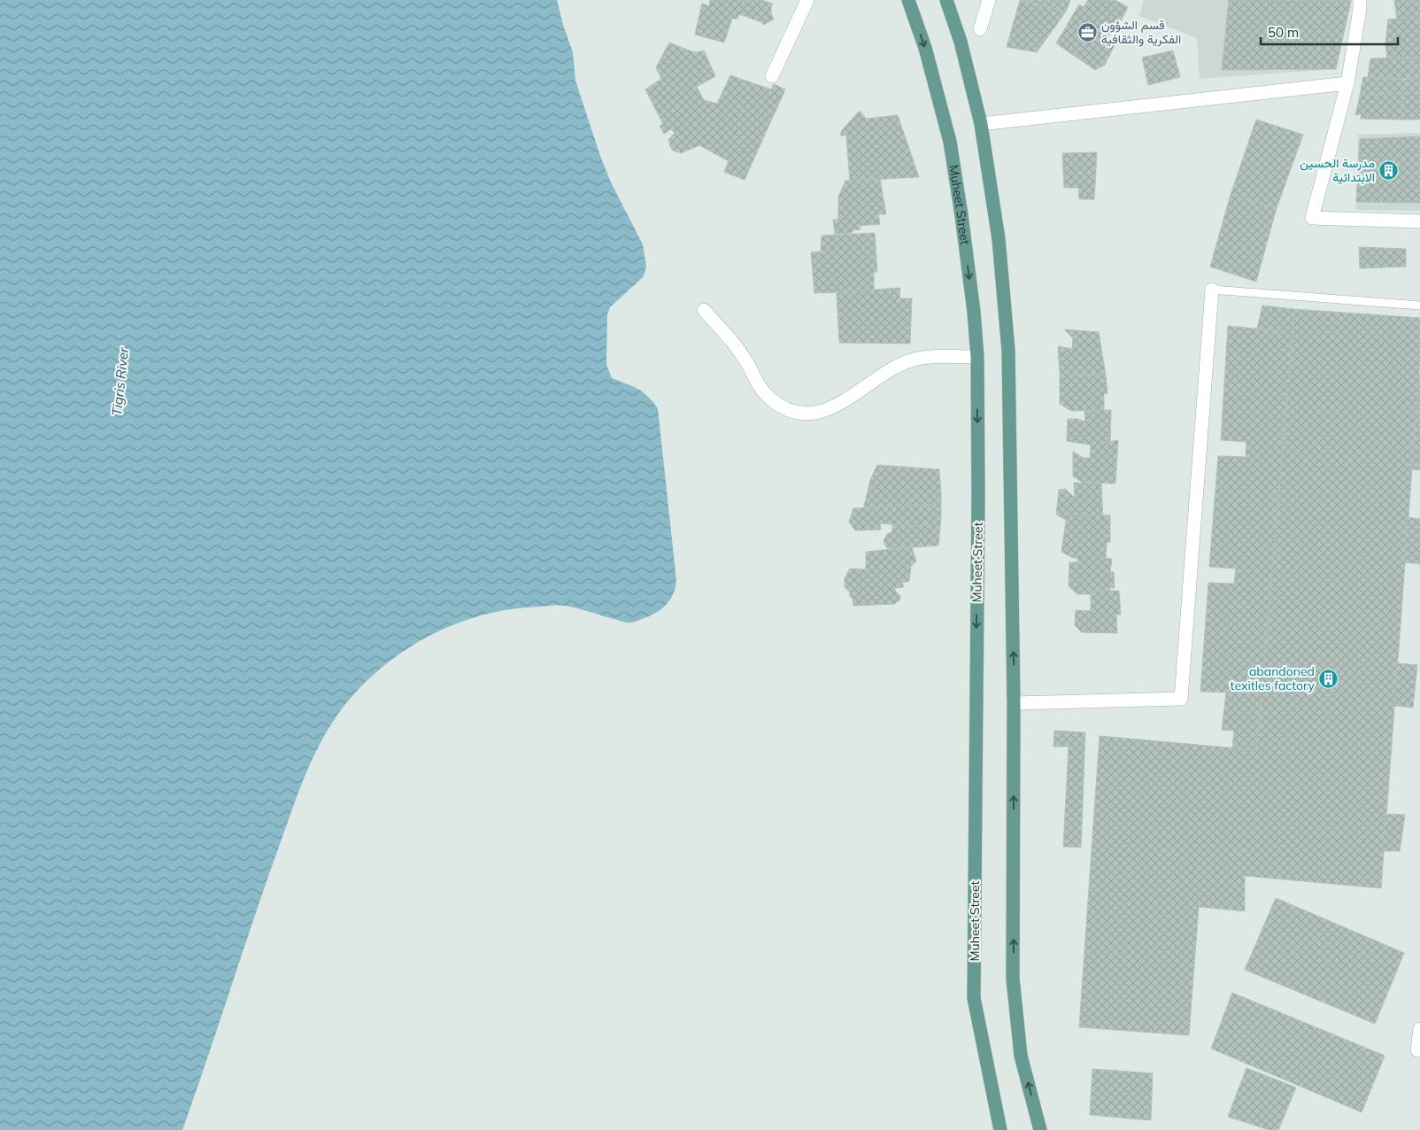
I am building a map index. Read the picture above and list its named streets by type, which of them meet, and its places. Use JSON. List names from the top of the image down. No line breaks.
{"streets":{"main road":["Muheet Street"]},"water":["Tigris River"],"places":{"office":["قسم الشؤون الفكرية والثقافية"],"building":["مدرسة الحسين الابتدائية","abandoned texitles factory"]},"scale_bar":"50 m"}
